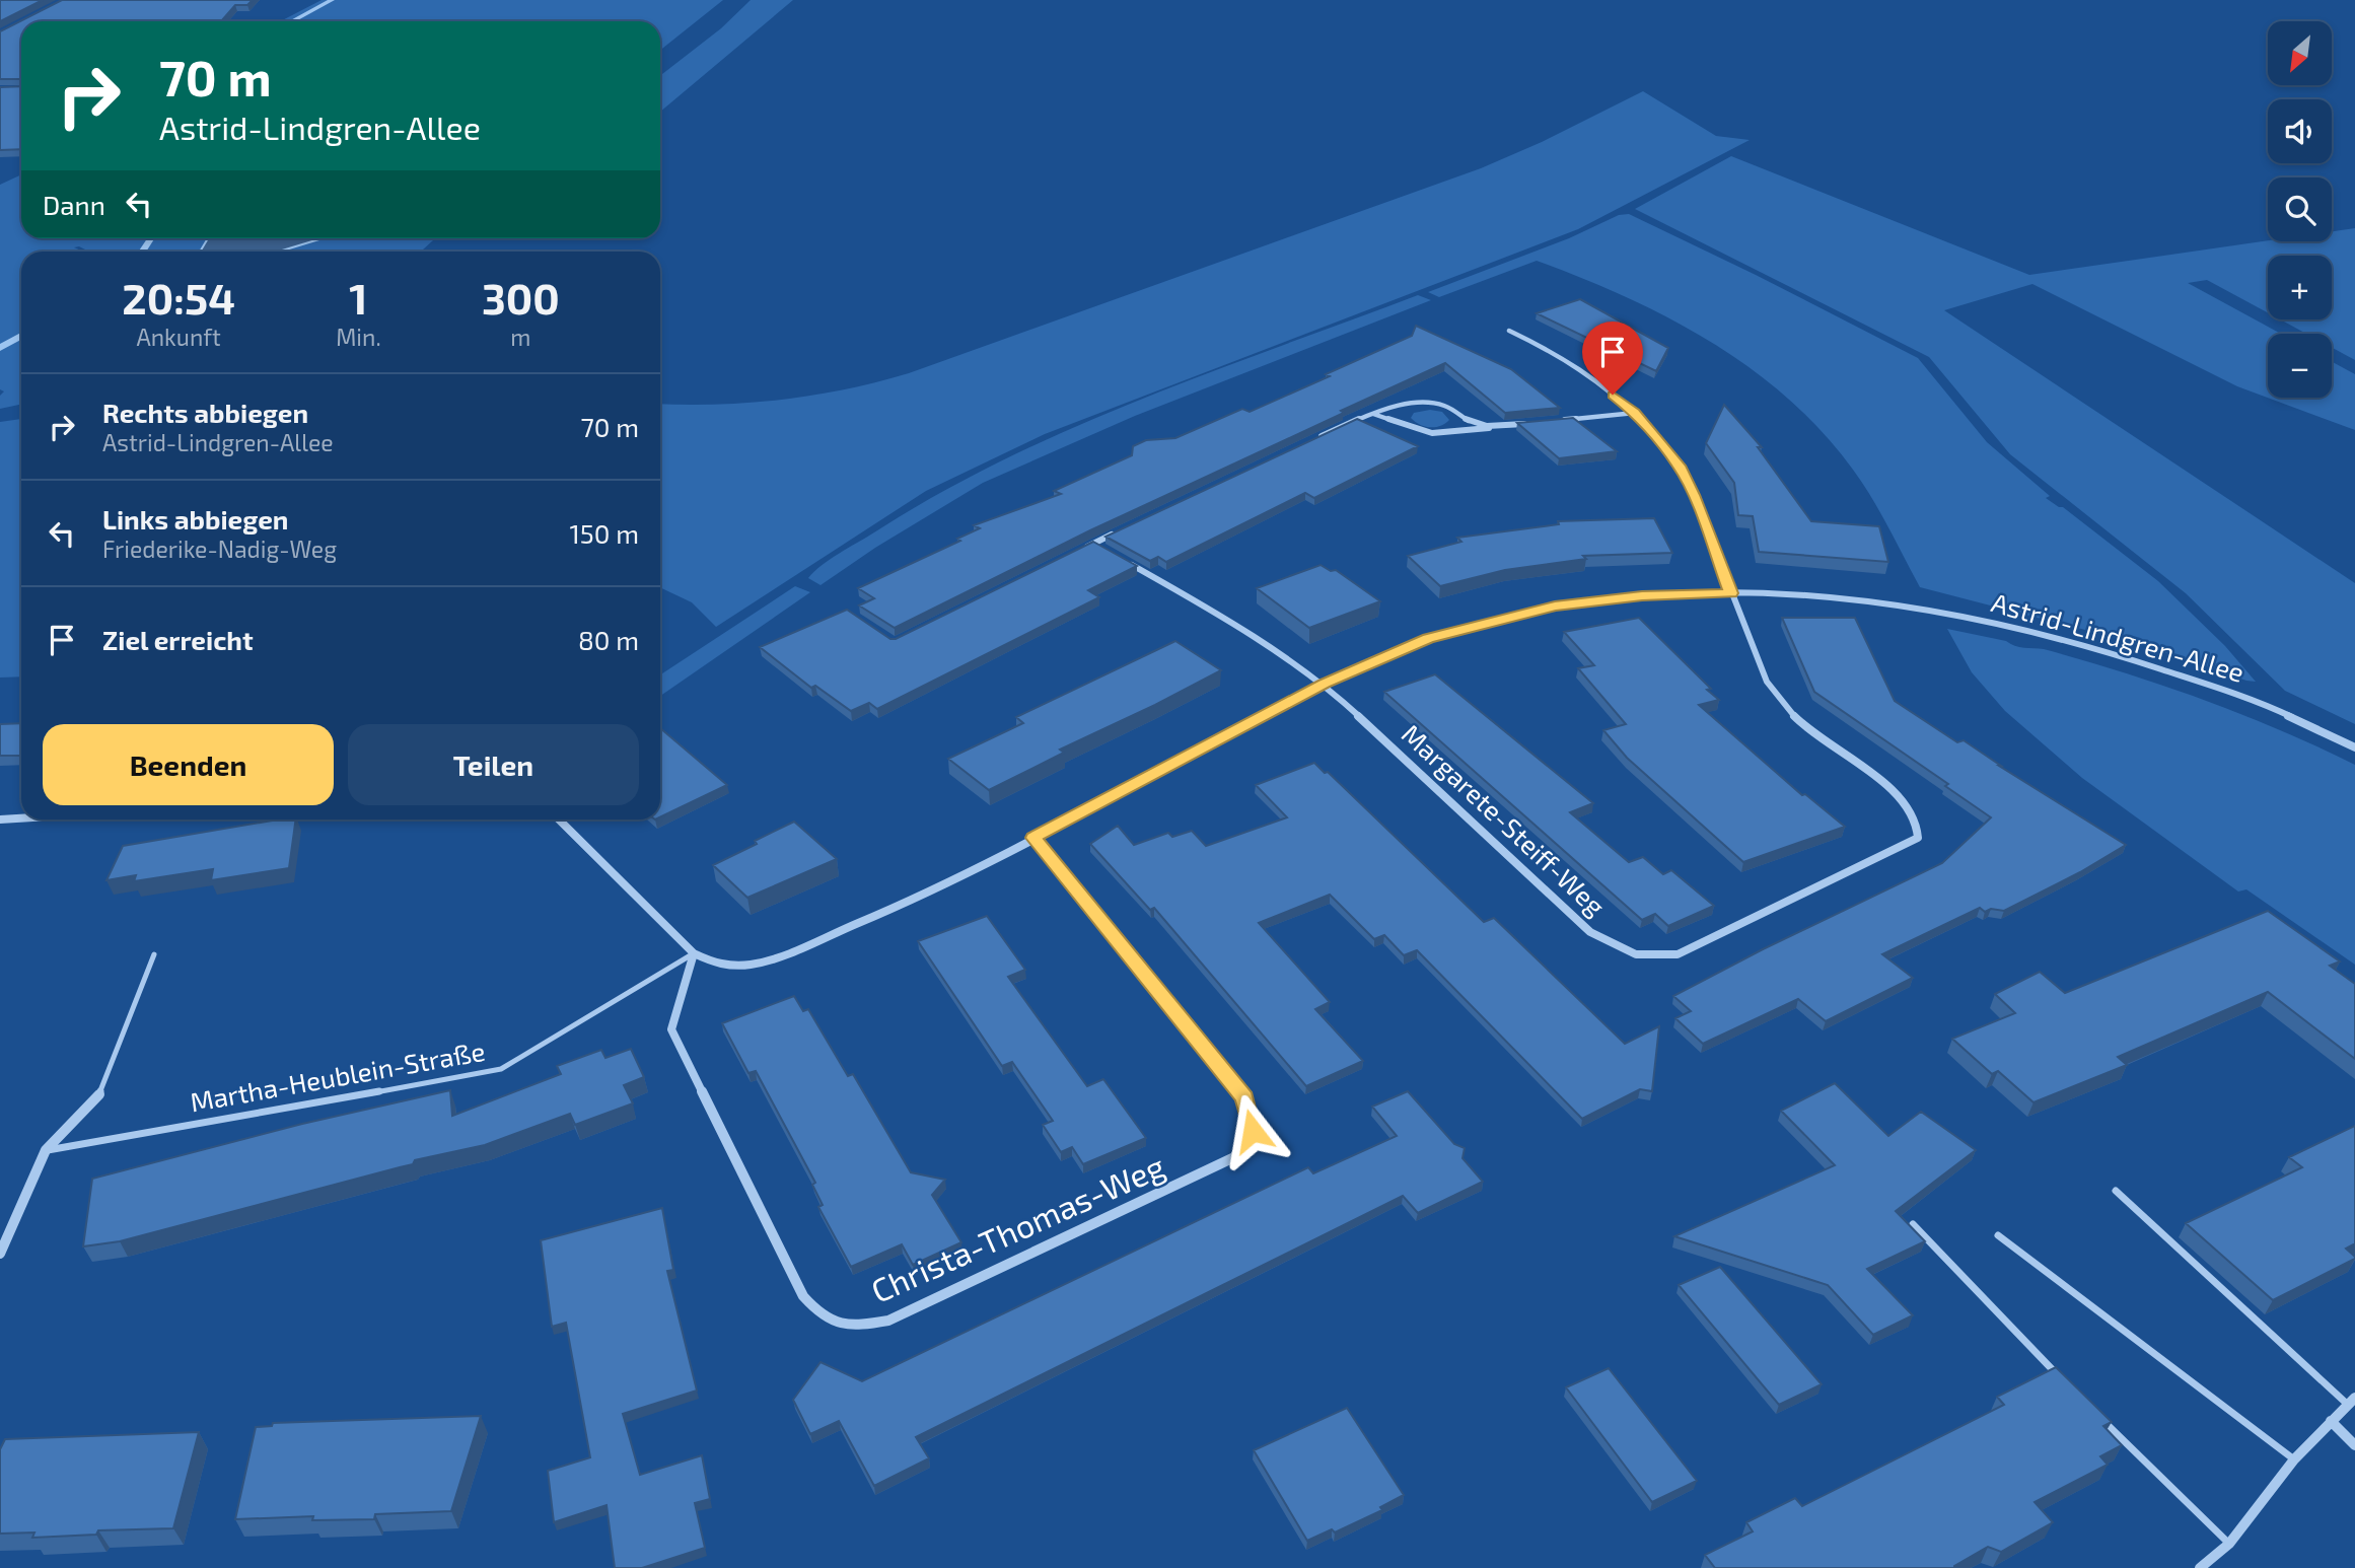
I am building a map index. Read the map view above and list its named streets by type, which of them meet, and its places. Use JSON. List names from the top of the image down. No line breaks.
{"streets":{"street":["Astrid-Lindgren-Allee","Margarete-Steiff-Weg","Christa-Thomas-Weg"],"lane":["Martha-Heublein-Straße"]},"crossings":[["Astrid-Lindgren-Allee","Margarete-Steiff-Weg"],["Astrid-Lindgren-Allee","Martha-Heublein-Straße"],["Astrid-Lindgren-Allee","Christa-Thomas-Weg"],["Martha-Heublein-Straße","Christa-Thomas-Weg"]],"north":"bottom left","page":{"map_buttons":["+","−"],"turn":["70 m","Astrid-Lindgren-Allee"],"then":"Dann","eta":["20:54","Ankunft","1","Min.","300","m"],"list":[{"name":"Rechts abbiegen","note":"Astrid-Lindgren-Allee","value":"70 m"},{"name":"Links abbiegen","note":"Friederike-Nadig-Weg","value":"150 m"},{"name":"Ziel erreicht","value":"80 m"}],"buttons":["Beenden","Teilen"]}}
